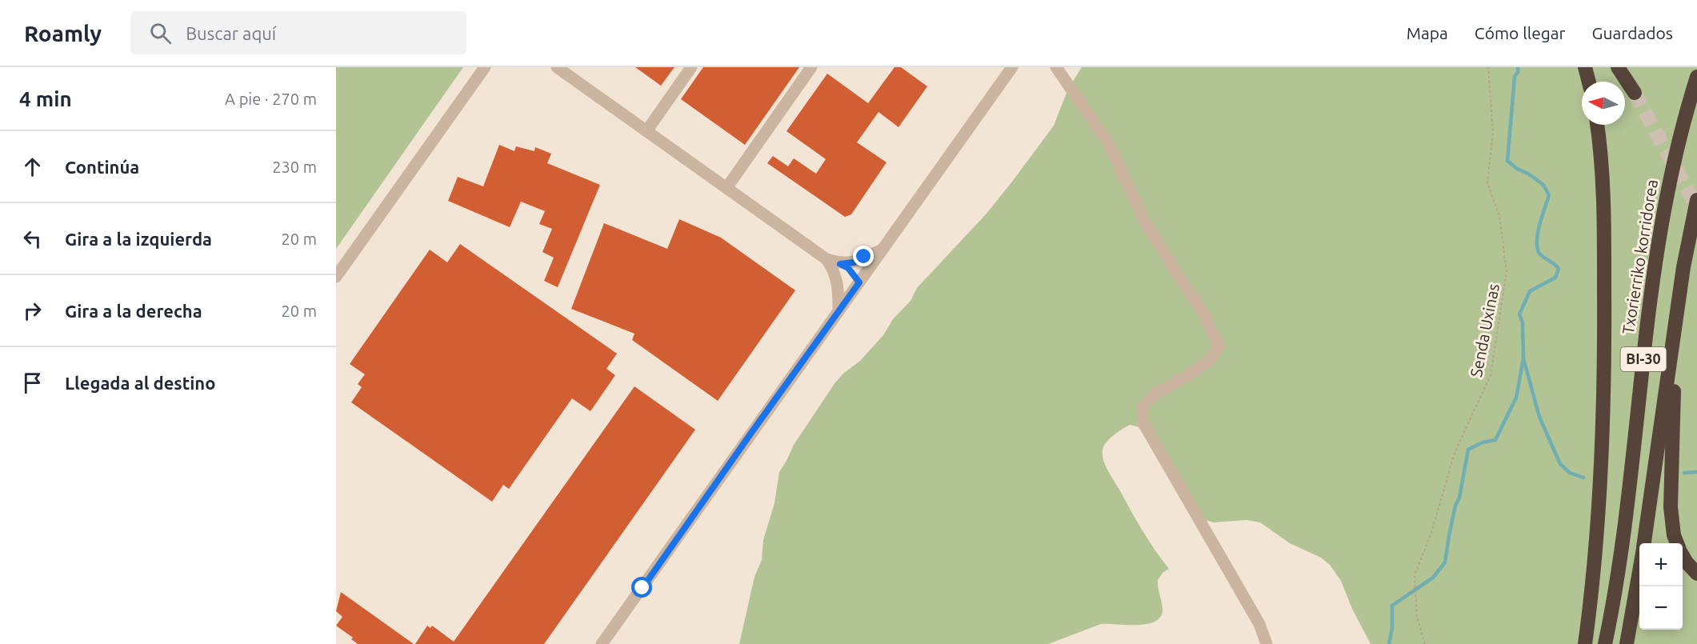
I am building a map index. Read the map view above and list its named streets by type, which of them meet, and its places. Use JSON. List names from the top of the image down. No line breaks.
{"streets":{"highway":["Txorierriko korridorea","BI-30"],"path":["Senda Uxinas"]},"north":"left","page":{"header":"Roamly","search":"Buscar aquí","nav":["Mapa","Cómo llegar","Guardados"],"heading":["4 min","A pie · 270 m"],"list":[["Continúa","230 m"],["Gira a la izquierda","20 m"],["Gira a la derecha","20 m"],"Llegada al destino"],"map_buttons":["+","−"]}}
